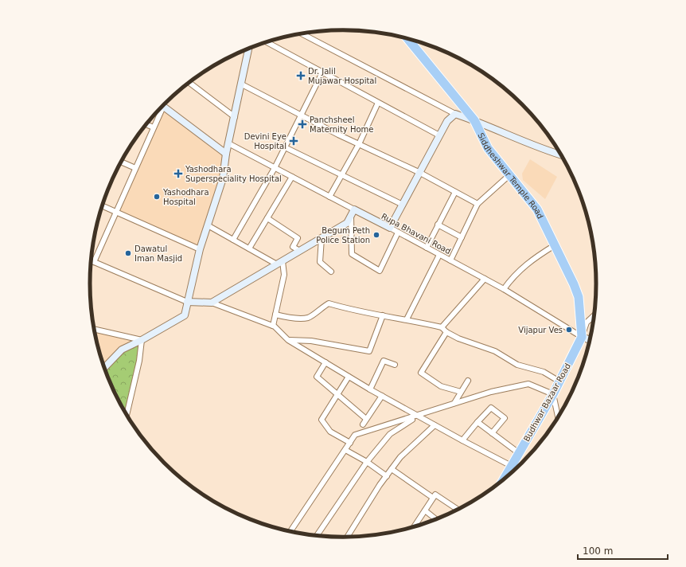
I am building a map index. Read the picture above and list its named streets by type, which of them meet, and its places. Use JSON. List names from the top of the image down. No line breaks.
{"streets":{"highway":["Siddheshwar Temple Road","Budhwar Bazaar Road"],"street":["Rupa Bhavani Road"]},"crossings":[["Siddheshwar Temple Road","Rupa Bhavani Road"],["Siddheshwar Temple Road","Budhwar Bazaar Road"],["Rupa Bhavani Road","Budhwar Bazaar Road"]],"places":{"health":["Dr. Jalil Mujawar Hospital","Panchsheel Maternity Home","Devini Eye Hospital","Yashodhara Superspeciality Hospital"],"other":["Yashodhara Hospital","Begum Peth Police Station","Dawatul Iman Masjid","Vijapur Ves"]},"scale_bar":"100 m"}
